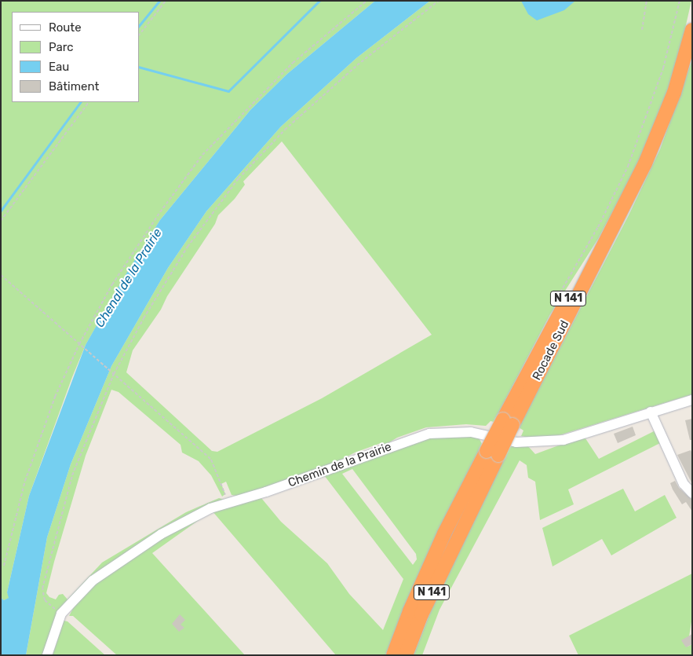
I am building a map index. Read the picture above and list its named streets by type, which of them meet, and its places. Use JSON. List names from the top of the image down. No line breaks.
{"streets":{"highway":["N 141","Rocade Sud"],"street":["Chemin de la Prairie"]},"crossings":[["N 141","Rocade Sud"]],"water":["Chenal de la Prairie"],"legend":["Route","Parc","Eau","Bâtiment"]}
